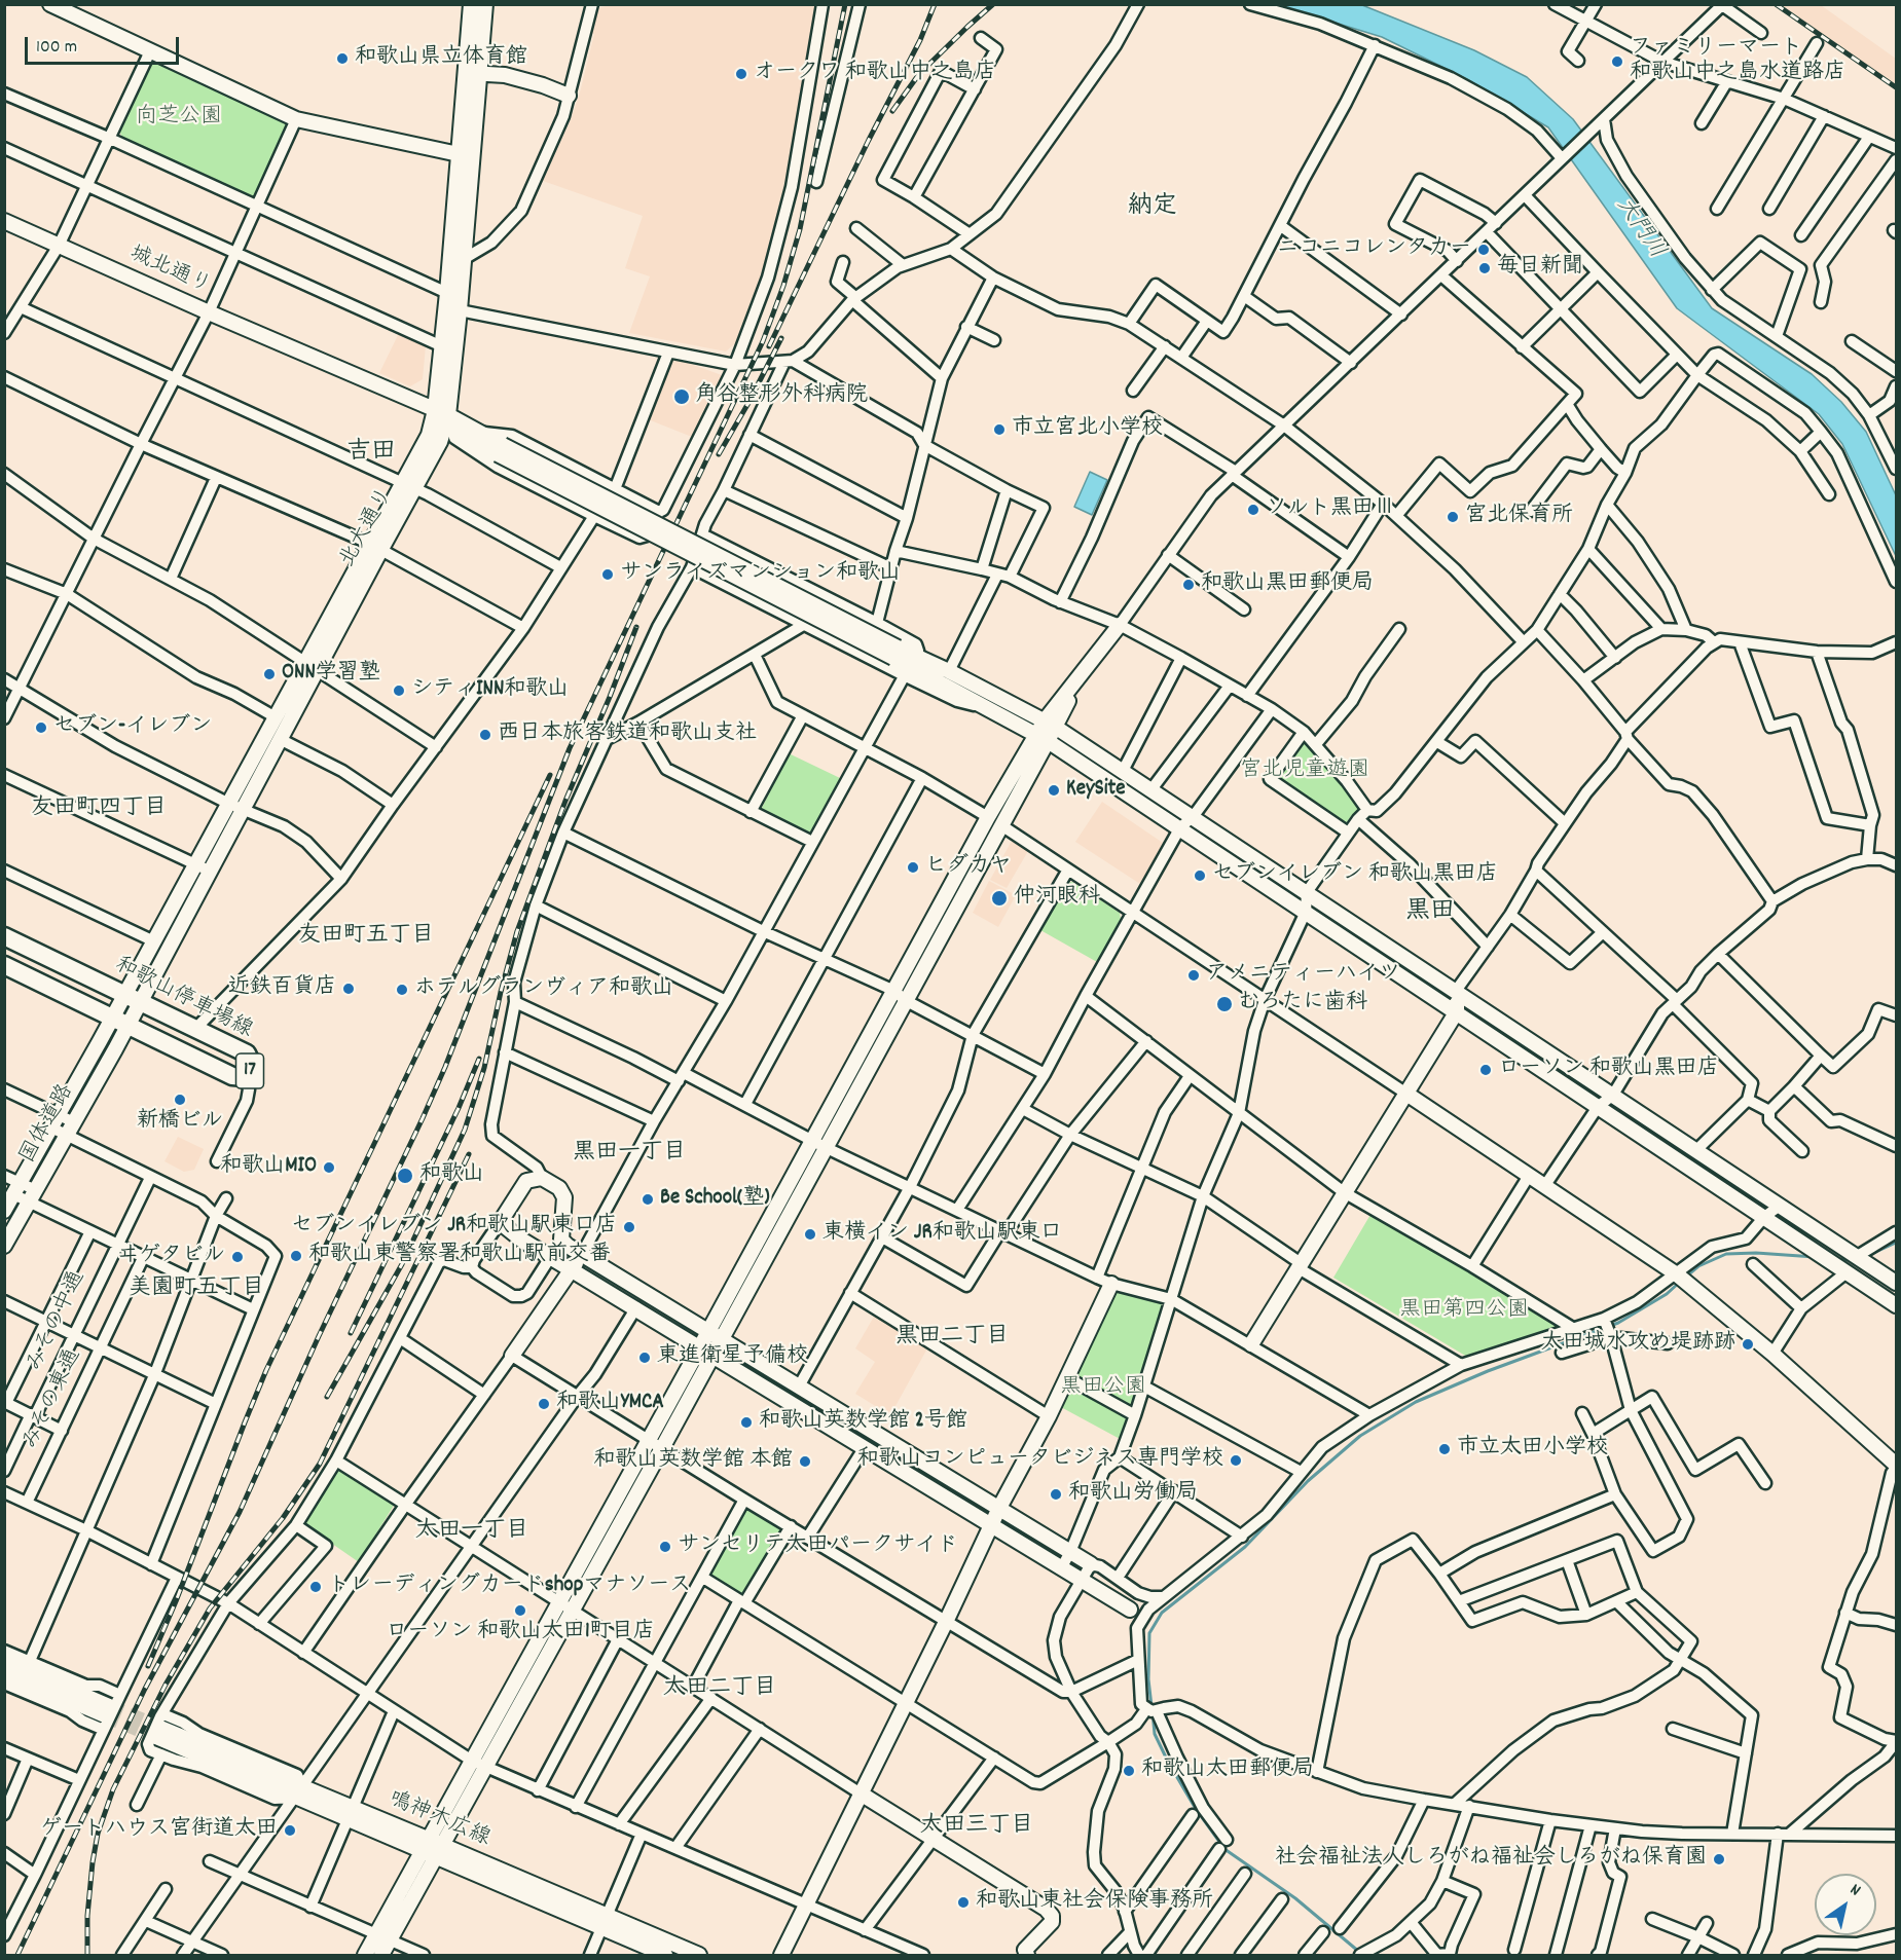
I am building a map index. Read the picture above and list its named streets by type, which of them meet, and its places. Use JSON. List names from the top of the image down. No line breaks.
{"streets":{"main road":["和歌山停車場線","17"],"street":["城北通り","北大通り","国体道路","みその中通","みその東通","鳴神木広線"]},"crossings":[["城北通り","北大通り"],["北大通り","和歌山停車場線"],["北大通り","国体道路"],["和歌山停車場線","国体道路"],["みその中通","みその東通"]],"districts":["納定","吉田","友田町四丁目","黒田","友田町五丁目","黒田一丁目","美園町五丁目","黒田二丁目","太田一丁目","太田二丁目","太田三丁目"],"water":["大門川"],"parks":["向芝公園","宮北児童遊園","黒田第四公園","黒田公園"],"places":["和歌山県立体育館","ファミリーマート 和歌山中之島水道路店","オークワ 和歌山中之島店","ニコニコレンタカー","毎日新聞","角谷整形外科病院","市立宮北小学校","ソルト黒田Ⅲ","宮北保育所","サンライズマンション和歌山","和歌山黒田郵便局","ONN学習塾","シティINN和歌山","セブン-イレブン","西日本旅客鉄道和歌山支社","KeySite","ヒダカヤ","セブンイレブン 和歌山黒田店","仲河眼科","アメニティーハイツ","近鉄百貨店","ホテルグランヴィア和歌山","むろたに歯科","ローソン 和歌山黒田店","新橋ビル","和歌山MIO","和歌山","Be School(塾)","セブンイレブン JR和歌山駅東口店","東横イン JR和歌山駅東口","和歌山東警察署和歌山駅前交番","ヰゲタビル","太田城水攻め堤跡跡","東進衛星予備校","和歌山YMCA","和歌山英数学館 2号館","市立太田小学校","和歌山コンピュータビジネス専門学校","和歌山英数学館 本館","和歌山労働局","サンセリテ太田パークサイド","トレーディングカードshopマナソース","ローソン 和歌山太田1町目店","和歌山太田郵便局","ゲートハウス宮街道太田","社会福祉法人しろがね福祉会しろがね保育園","和歌山東社会保険事務所"],"scale_bar":"100 m","north":"top right"}
